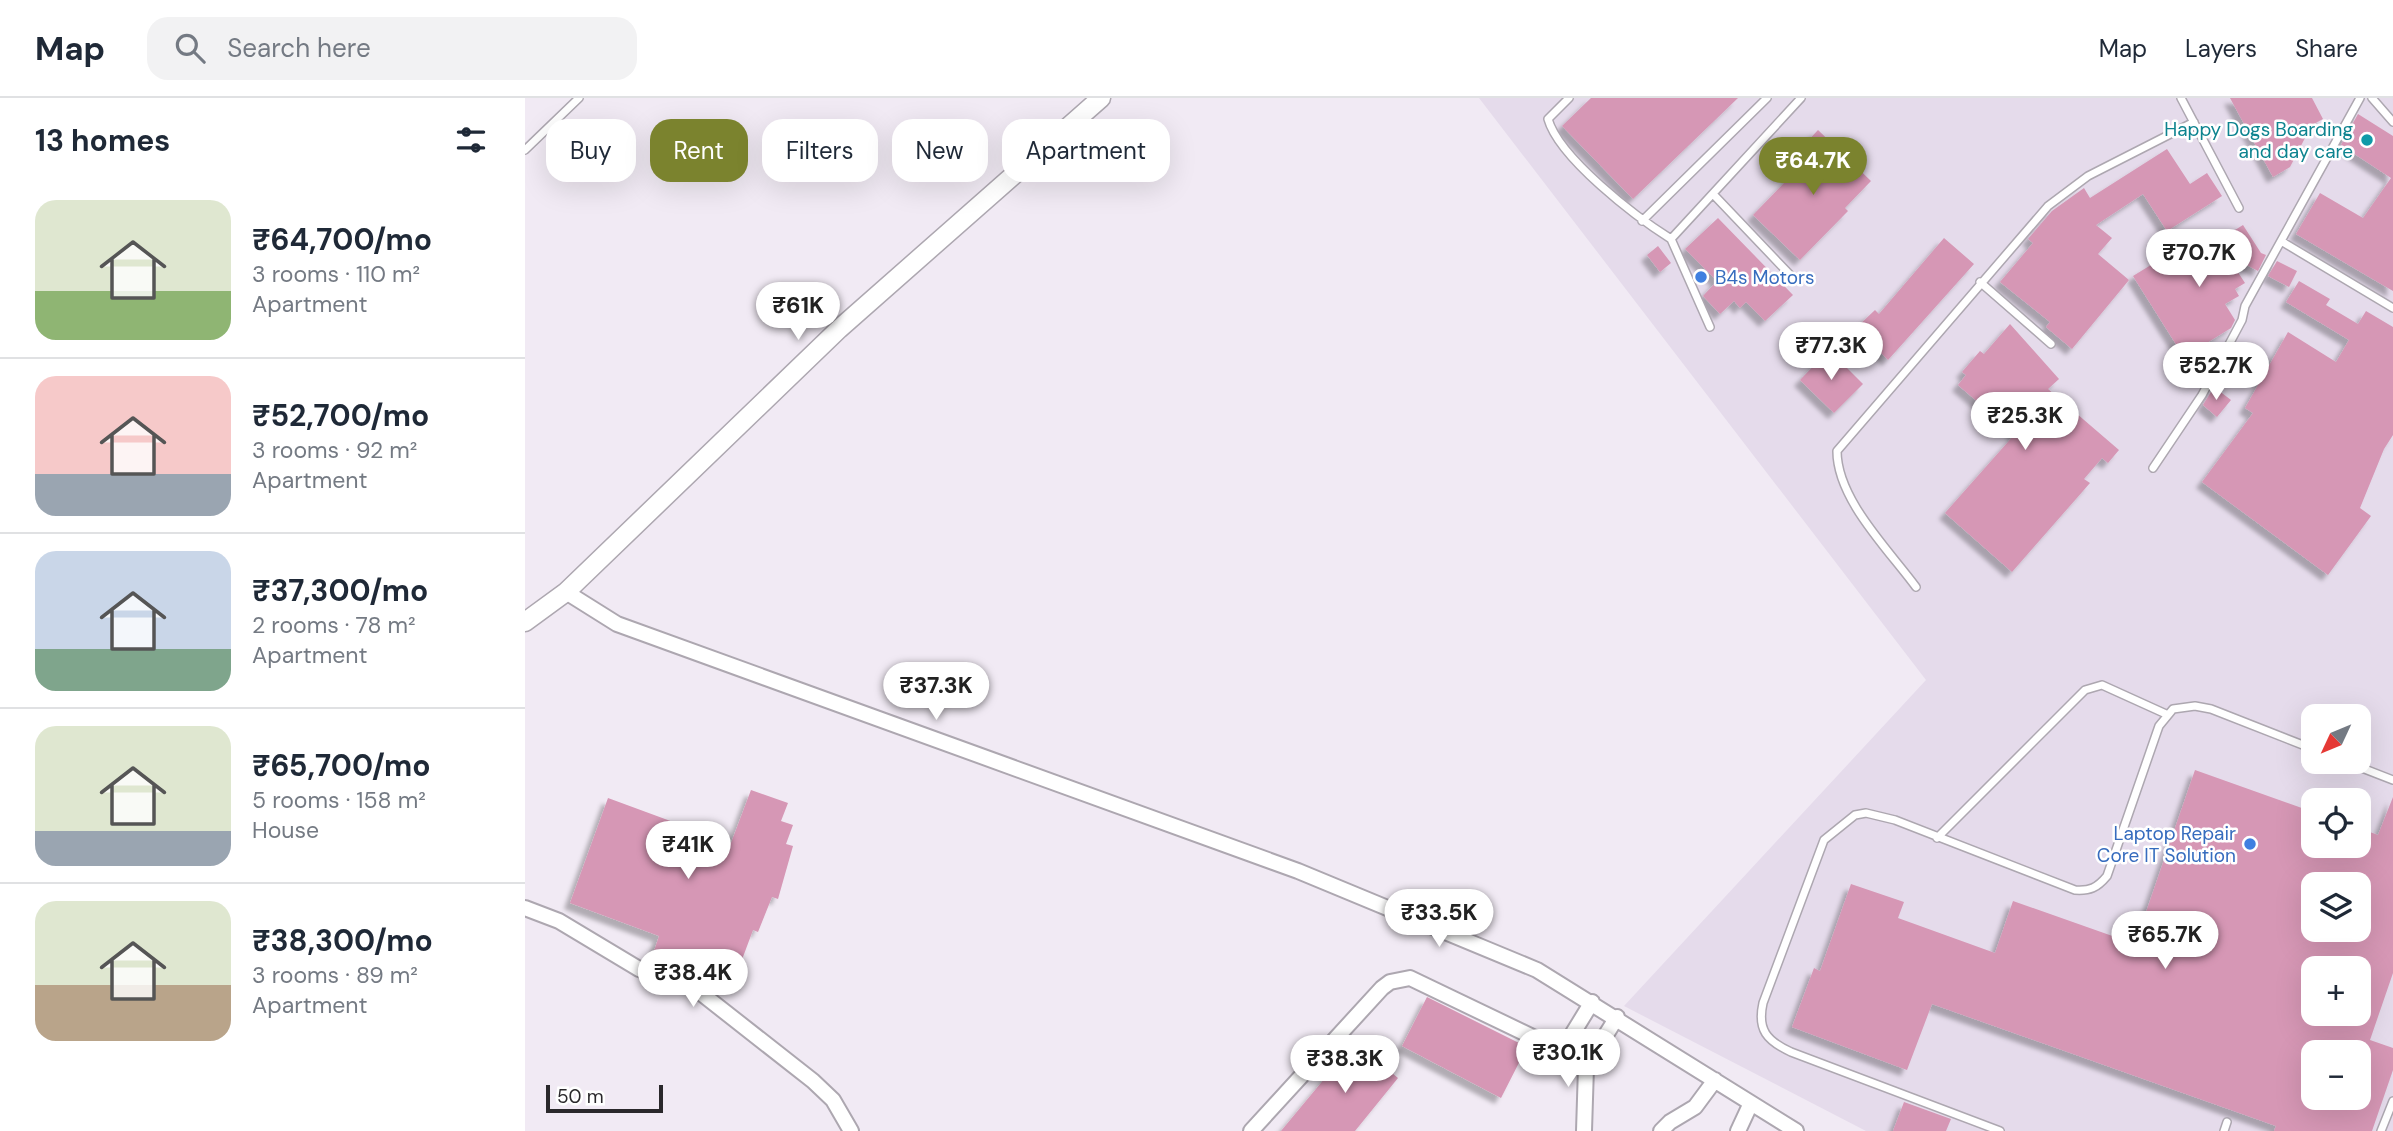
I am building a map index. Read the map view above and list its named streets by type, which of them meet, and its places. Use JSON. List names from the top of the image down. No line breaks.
{"places":["Happy Dogs Boarding and day care","B4s Motors","Laptop Repair Core IT Solution"],"scale_bar":"50 m","north":"bottom left","page":{"header":"Map","search":"Search here","nav":["Map","Layers","Share"],"heading":"13 homes","chip":["Buy","Rent","Filters","New","Apartment"],"price":["₹64.7K","₹70.7K","₹61K","₹77.3K","₹52.7K","₹25.3K","₹37.3K","₹41K","₹33.5K","₹65.7K","₹38.4K","₹30.1K","₹38.3K"],"list":[{"name":"₹64,700/mo","note":"3 rooms · 110 m² · Apartment"},{"name":"₹52,700/mo","note":"3 rooms · 92 m² · Apartment"},{"name":"₹37,300/mo","note":"2 rooms · 78 m² · Apartment"},{"name":"₹65,700/mo","note":"5 rooms · 158 m² · House"},{"name":"₹38,300/mo","note":"3 rooms · 89 m² · Apartment"}],"map_buttons":["+","−"],"scale":"50 m"}}
